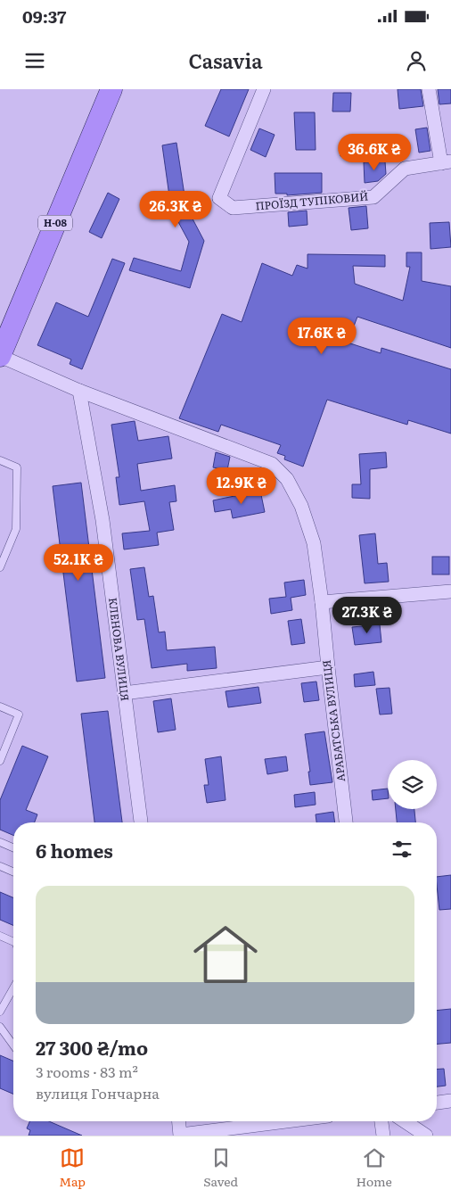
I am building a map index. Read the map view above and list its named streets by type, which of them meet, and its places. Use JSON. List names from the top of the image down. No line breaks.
{"streets":{"main road":["Н-08"],"street":["ПРОЇЗД ТУПІКОВИЙ","КЛЕНОВА ВУЛИЦЯ","АРАБАТСЬКА ВУЛИЦЯ"]},"crossings":[["КЛЕНОВА ВУЛИЦЯ","АРАБАТСЬКА ВУЛИЦЯ"]],"page":{"status":"09:37","header":"Casavia","price":["36.6K ₴","26.3K ₴","17.6K ₴","12.9K ₴","52.1K ₴","27.3K ₴"],"heading":"6 homes","list":[{"name":"27 300 ₴/mo","note":"3 rooms · 83 m² · вулиця Гончарна"}],"tabs":["Map","Saved","Home"]}}
